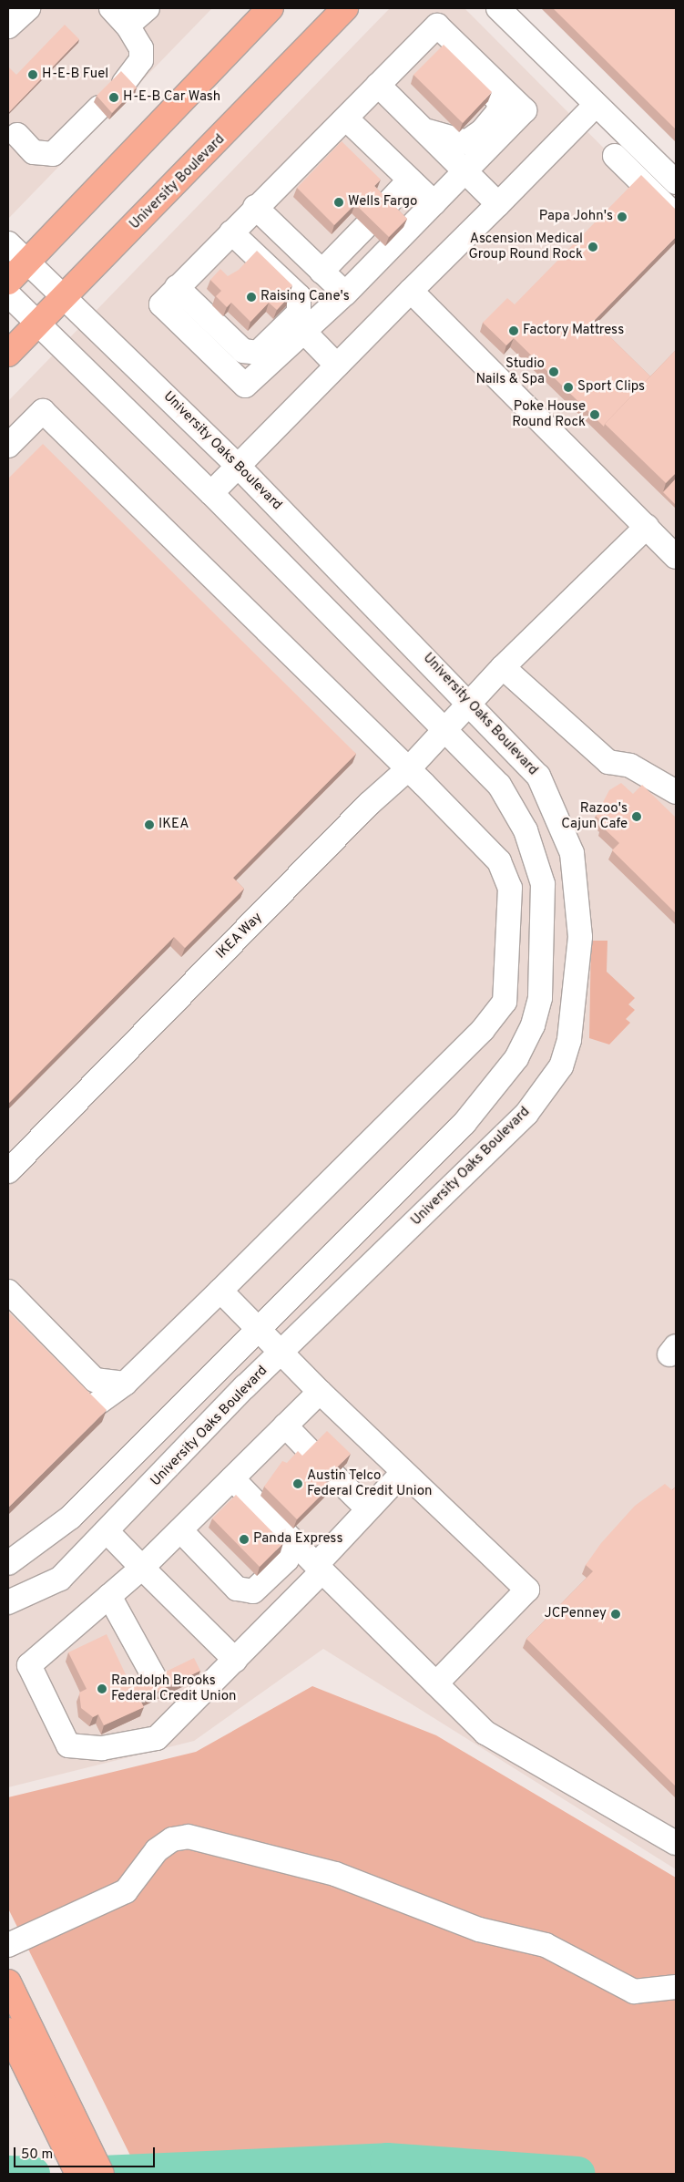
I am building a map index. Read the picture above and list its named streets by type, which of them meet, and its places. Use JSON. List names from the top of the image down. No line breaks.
{"streets":{"main road":["University Boulevard"],"street":["University Oaks Boulevard","IKEA Way"]},"crossings":[["University Boulevard","University Oaks Boulevard"],["University Oaks Boulevard","IKEA Way"]],"places":["H-E-B Fuel","H-E-B Car Wash","Wells Fargo","Papa John's","Ascension Medical Group Round Rock","Raising Cane's","Factory Mattress","Studio Nails & Spa","Sport Clips","Poke House Round Rock","Razoo's Cajun Cafe","IKEA","Austin Telco Federal Credit Union","Panda Express","JCPenney","Randolph Brooks Federal Credit Union"],"scale_bar":"50 m"}
